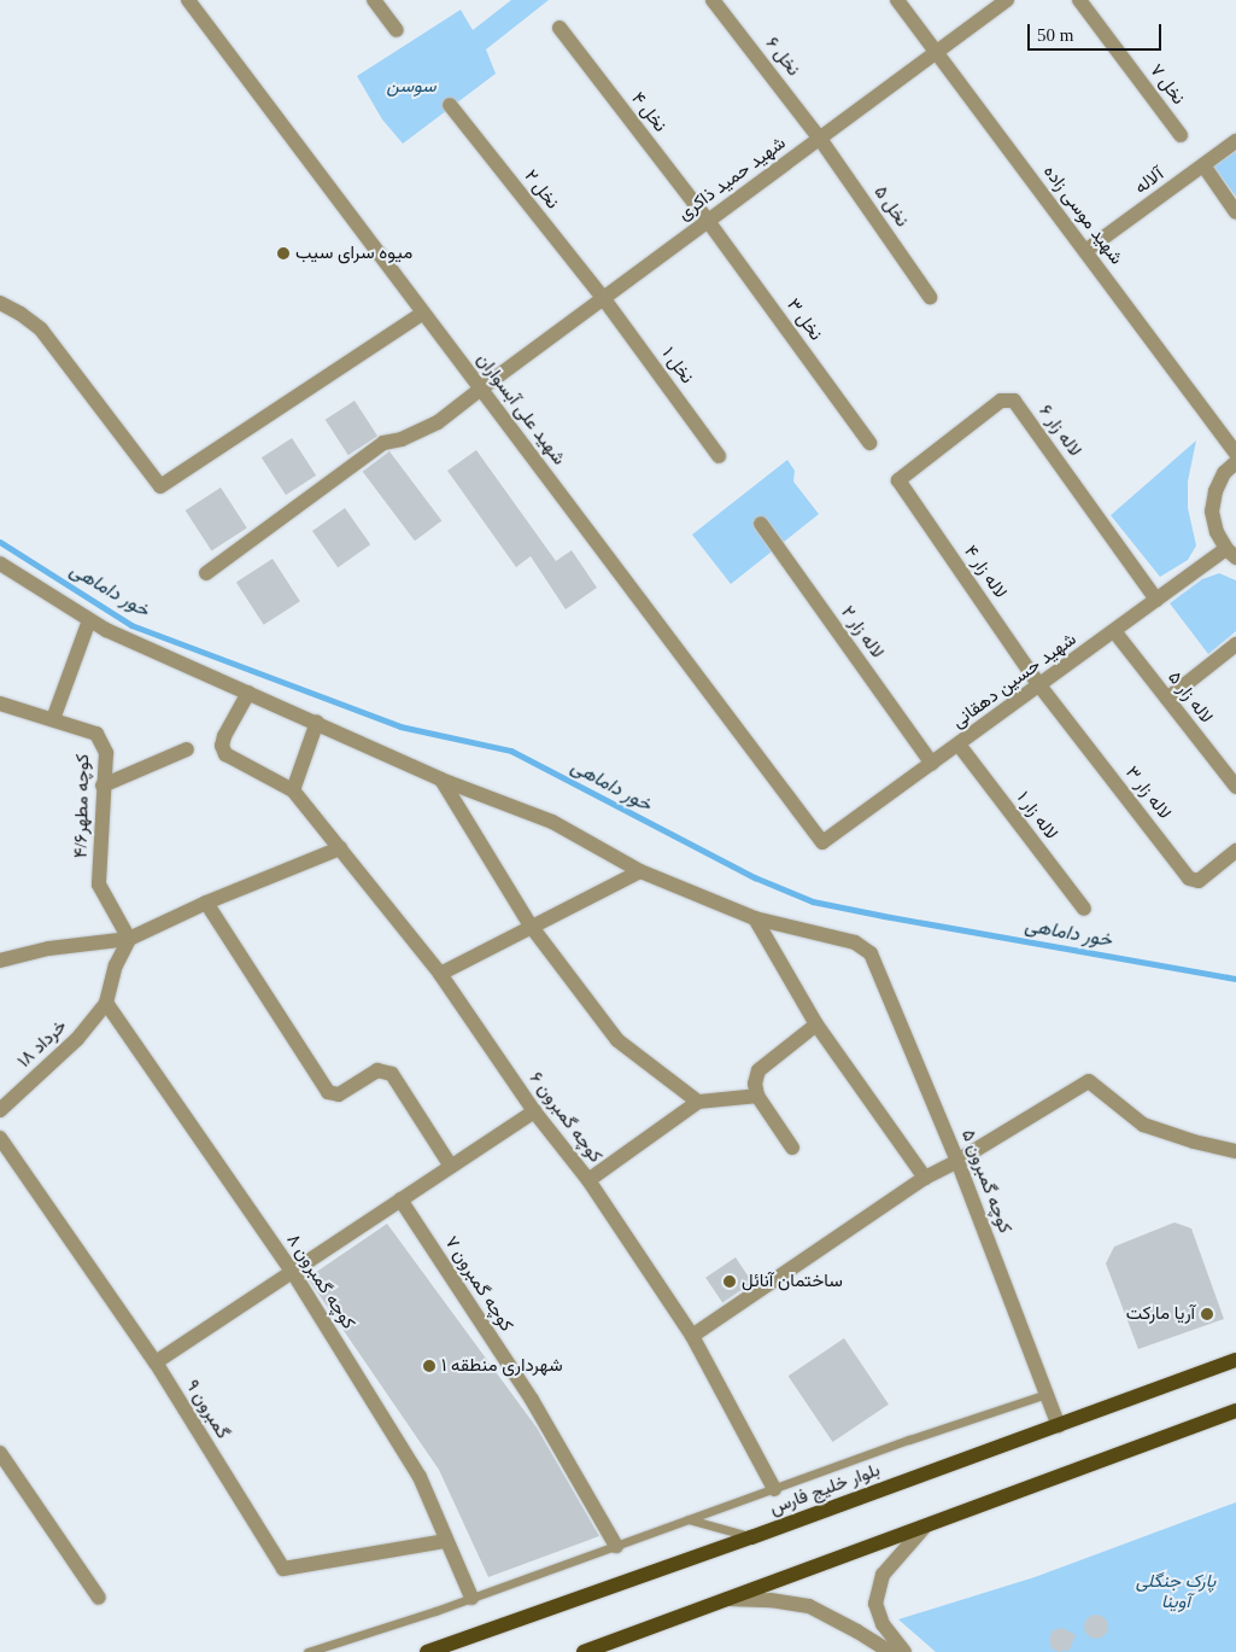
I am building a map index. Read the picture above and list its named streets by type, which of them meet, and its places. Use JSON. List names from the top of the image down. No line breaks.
{"streets":{"main road":["بلوار خلیج فارس"],"street":["نخل ۶","نخل ۷","نخل ۴","شهید حمید ذاکری","آلاله","نخل ۲","نخل ۵","شهید موسی زاده","نخل ۳","نخل ۱","شهید علی آبسواران","لاله زار ۶","لاله زار ۴","لاله زار ۲","شهید حسین دهقانی","لاله زار ۵","لاله زار ۳","کوچه مطهر۴/۶","لاله زار ۱","خرداد ۱۸","کوچه گمبرون ۶","کوچه گمبرون ۵","کوچه گمبرون ۸","کوچه گمبرون ۷","گمبرون ۹"]},"crossings":[["نخل ۶","شهید حمید ذاکری"],["نخل ۶","نخل ۵"],["نخل ۴","شهید حمید ذاکری"],["نخل ۴","نخل ۳"],["شهید حمید ذاکری","نخل ۲"],["شهید حمید ذاکری","نخل ۵"],["شهید حمید ذاکری","شهید موسی زاده"],["شهید حمید ذاکری","نخل ۳"],["شهید حمید ذاکری","نخل ۱"],["شهید حمید ذاکری","شهید علی آبسواران"],["آلاله","شهید موسی زاده"],["نخل ۲","نخل ۱"],["شهید علی آبسواران","شهید حسین دهقانی"],["لاله زار ۶","لاله زار ۴"],["لاله زار ۶","شهید حسین دهقانی"],["لاله زار ۴","شهید حسین دهقانی"],["لاله زار ۴","لاله زار ۳"],["لاله زار ۲","شهید حسین دهقانی"],["شهید حسین دهقانی","لاله زار ۵"],["شهید حسین دهقانی","لاله زار ۳"],["شهید حسین دهقانی","لاله زار ۱"],["خرداد ۱۸","کوچه گمبرون ۸"],["کوچه گمبرون ۵","بلوار خلیج فارس"],["کوچه گمبرون ۸","گمبرون ۹"]],"water":["خور داماهی"],"parks":["سوسن","پارک جنگلی آوینا"],"places":["میوه سرای سیب","ساختمان آنائل","آریا مارکت","شهرداری منطقه ۱"],"scale_bar":"50 m"}
